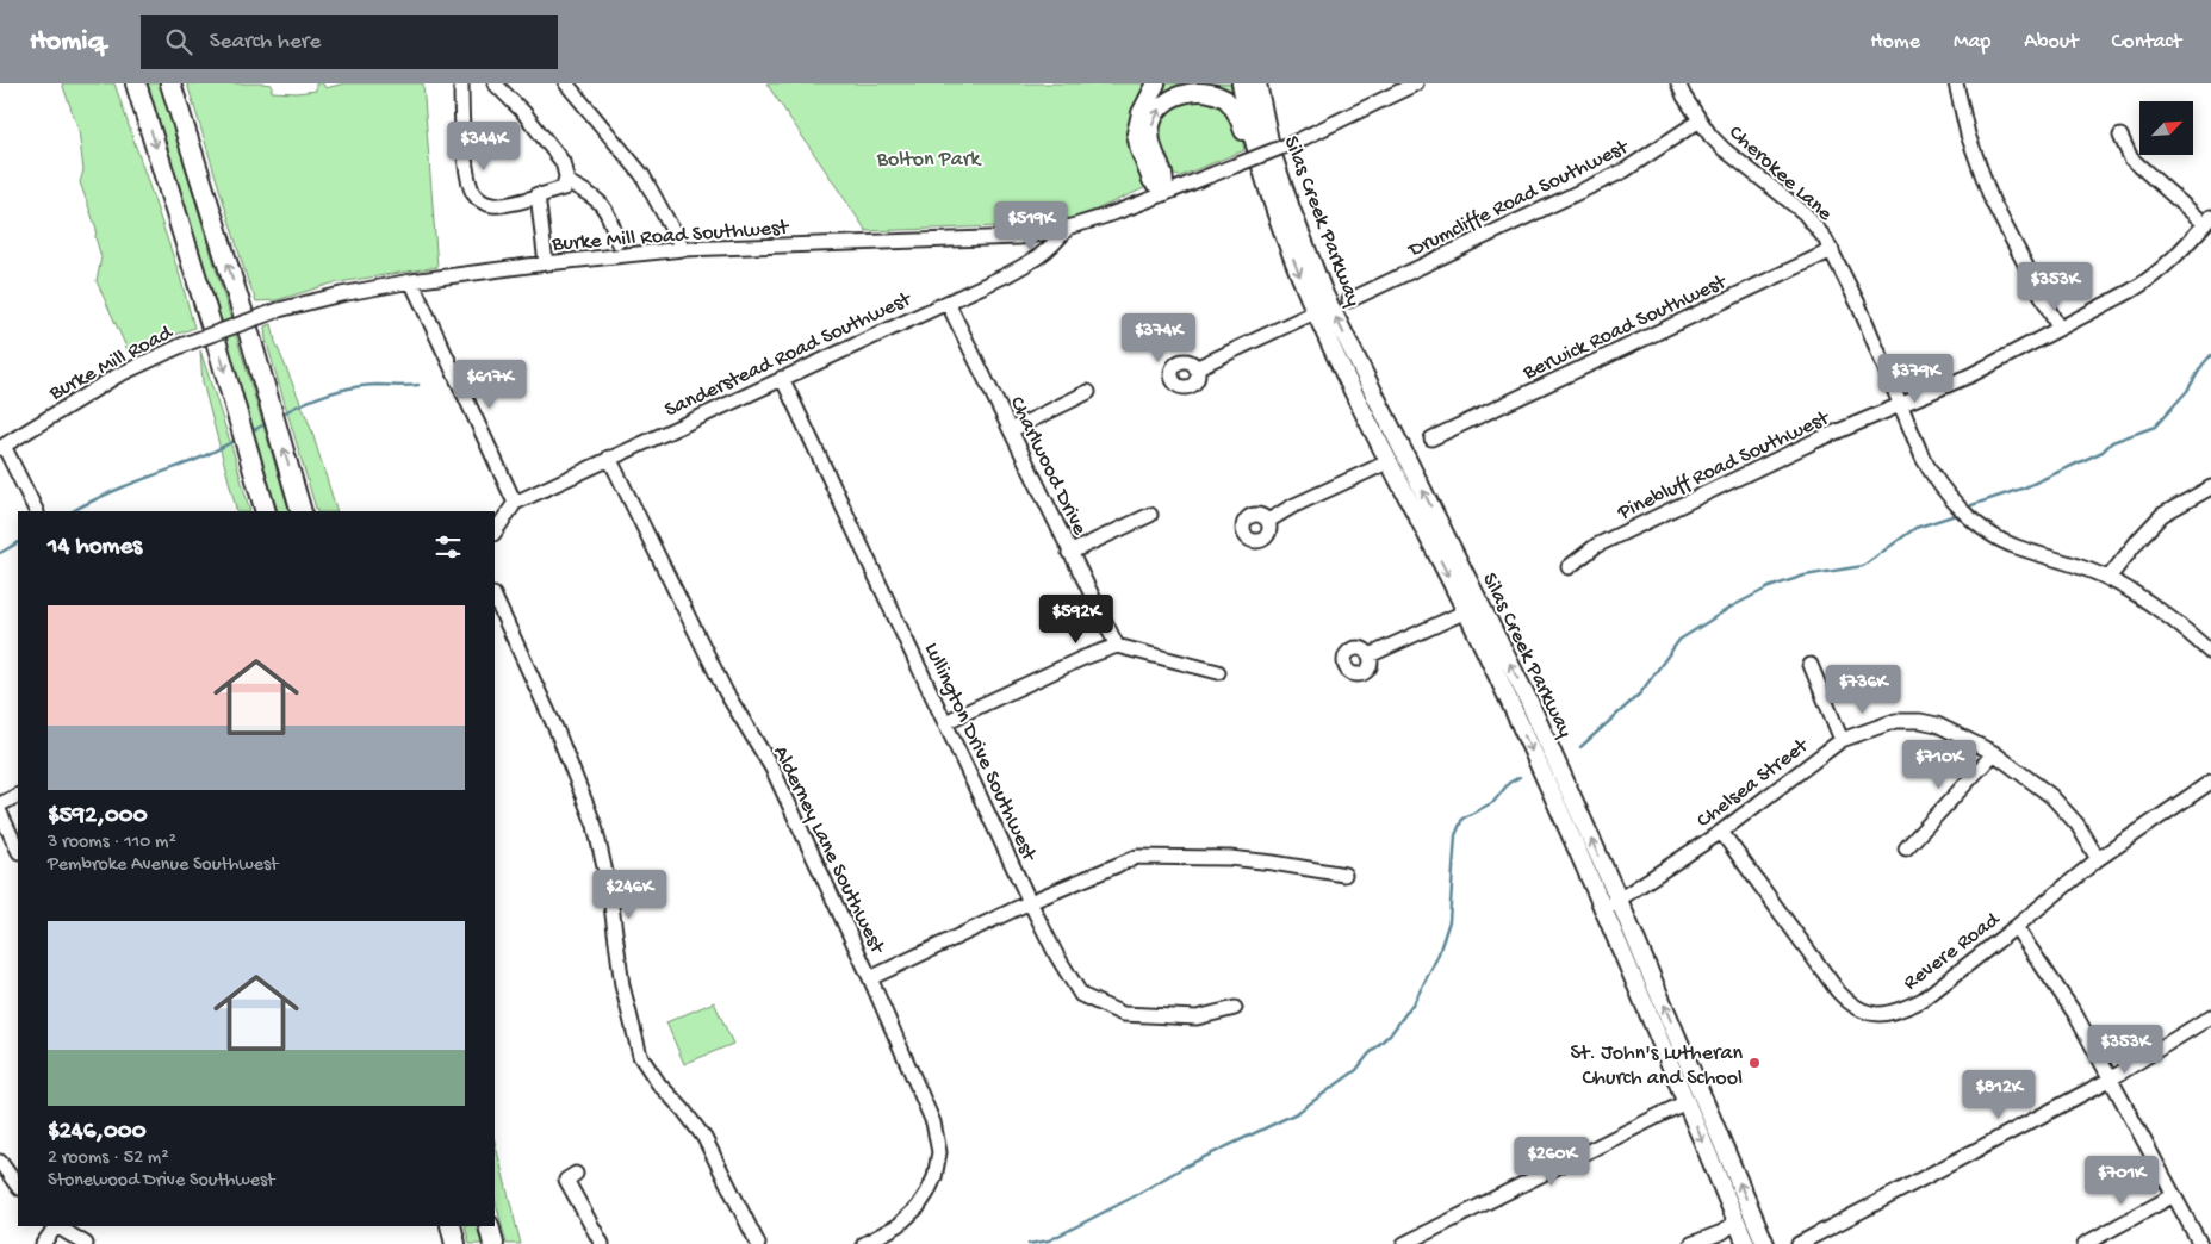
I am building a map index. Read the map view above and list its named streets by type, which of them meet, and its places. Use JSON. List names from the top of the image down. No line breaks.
{"streets":{"main road":["Silas Creek Parkway"],"street":["Cherokee Lane","Drumcliffe Road Southwest","Burke Mill Road Southwest","Berwick Road Southwest","Sanderstead Road Southwest","Burke Mill Road","Pinebluff Road Southwest","Charlwood Drive","Lullington Drive Southwest","Chelsea Street","Alderney Lane Southwest","Revere Road"]},"crossings":[["Cherokee Lane","Drumcliffe Road Southwest"],["Cherokee Lane","Berwick Road Southwest"],["Cherokee Lane","Pinebluff Road Southwest"],["Silas Creek Parkway","Chelsea Street"],["Burke Mill Road Southwest","Sanderstead Road Southwest"],["Burke Mill Road Southwest","Burke Mill Road"],["Sanderstead Road Southwest","Charlwood Drive"],["Sanderstead Road Southwest","Lullington Drive Southwest"],["Sanderstead Road Southwest","Alderney Lane Southwest"],["Chelsea Street","Revere Road"]],"parks":["Bolton Park"],"places":["St. John's Lutheran Church and School"],"north":"top right","page":{"header":"Homiq","search":"Search here","nav":["Home","Map","About","Contact"],"price":["$344K","$519K","$353K","$374K","$379K","$617K","$592K","$736K","$710K","$246K","$353K","$812K","$260K","$701K"],"heading":"14 homes","list":[{"name":"$592,000","note":"3 rooms · 110 m² · Pembroke Avenue Southwest"},{"name":"$246,000","note":"2 rooms · 52 m² · Stonewood Drive Southwest"}]}}
